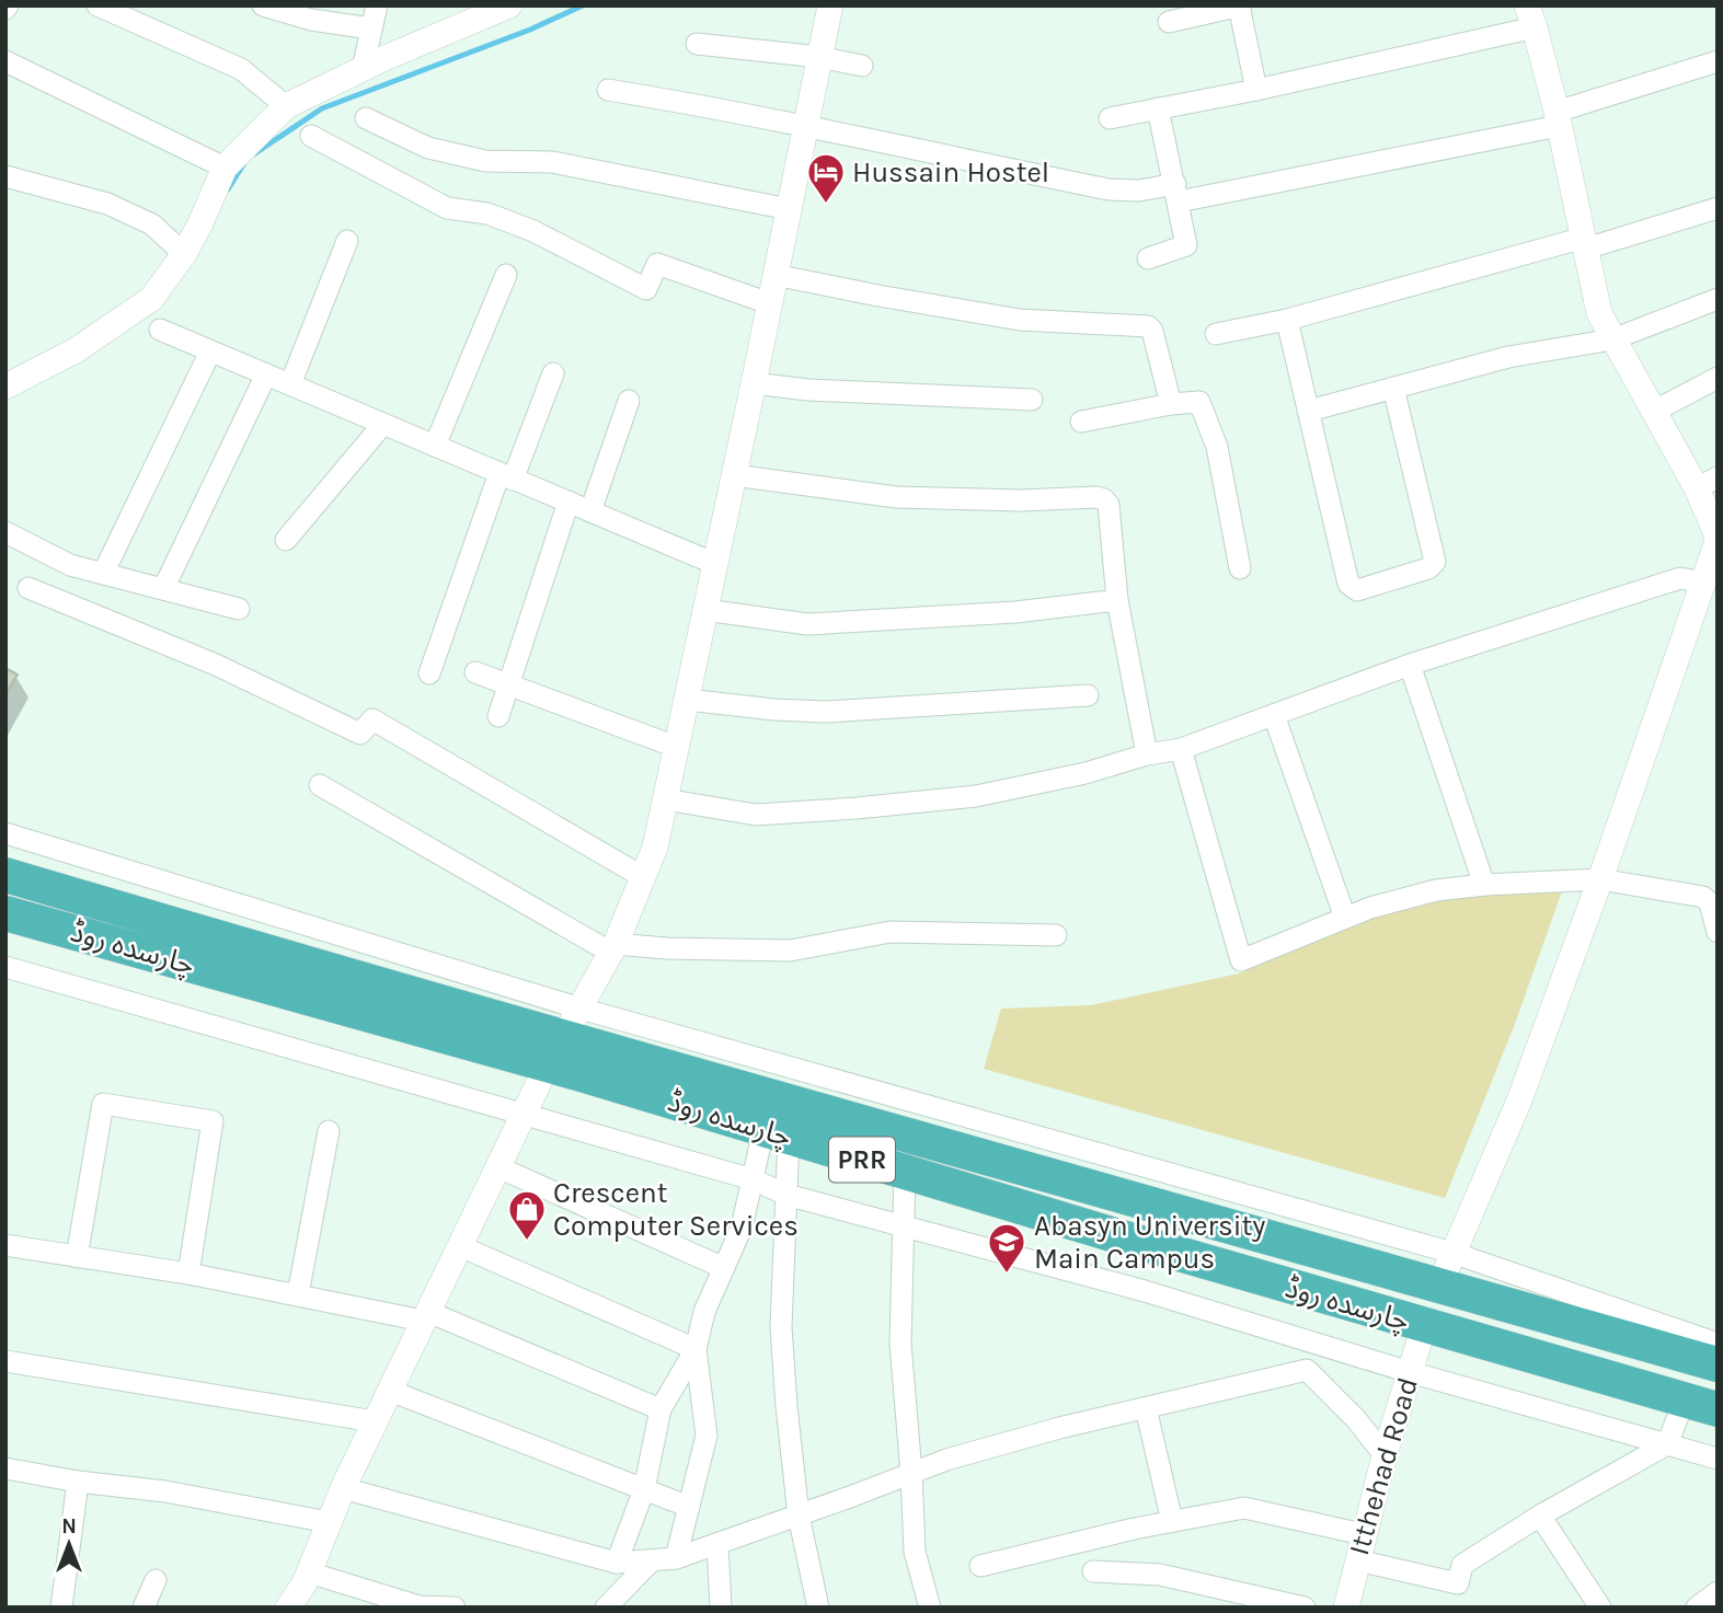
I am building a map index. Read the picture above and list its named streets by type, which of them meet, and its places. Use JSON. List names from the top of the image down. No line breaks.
{"streets":{"highway":["چارسدہ روڈ","PRR"],"street":["Itthehad Road"]},"crossings":[["چارسدہ روڈ","Itthehad Road"]],"places":{"hotel":["Hussain Hostel"],"shop":["Crescent Computer Services"],"school or university":["Abasyn University Main Campus"]},"north":"top"}
